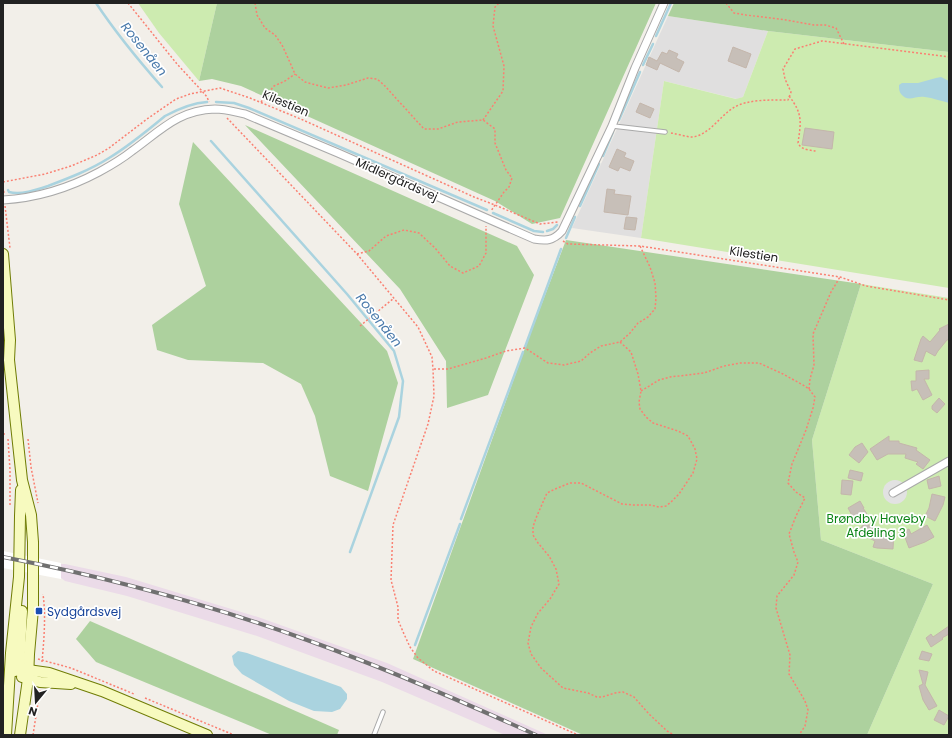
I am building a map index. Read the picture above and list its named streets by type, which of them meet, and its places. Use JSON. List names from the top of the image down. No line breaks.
{"streets":{"street":["Midlergårdsvej"],"path":["Kilestien"]},"crossings":[["Kilestien","Midlergårdsvej"]],"water":["Rosenåen"],"parks":["Brøndby Haveby Afdeling 3"],"places":{"transit":["Sydgårdsvej"]},"north":"bottom"}
